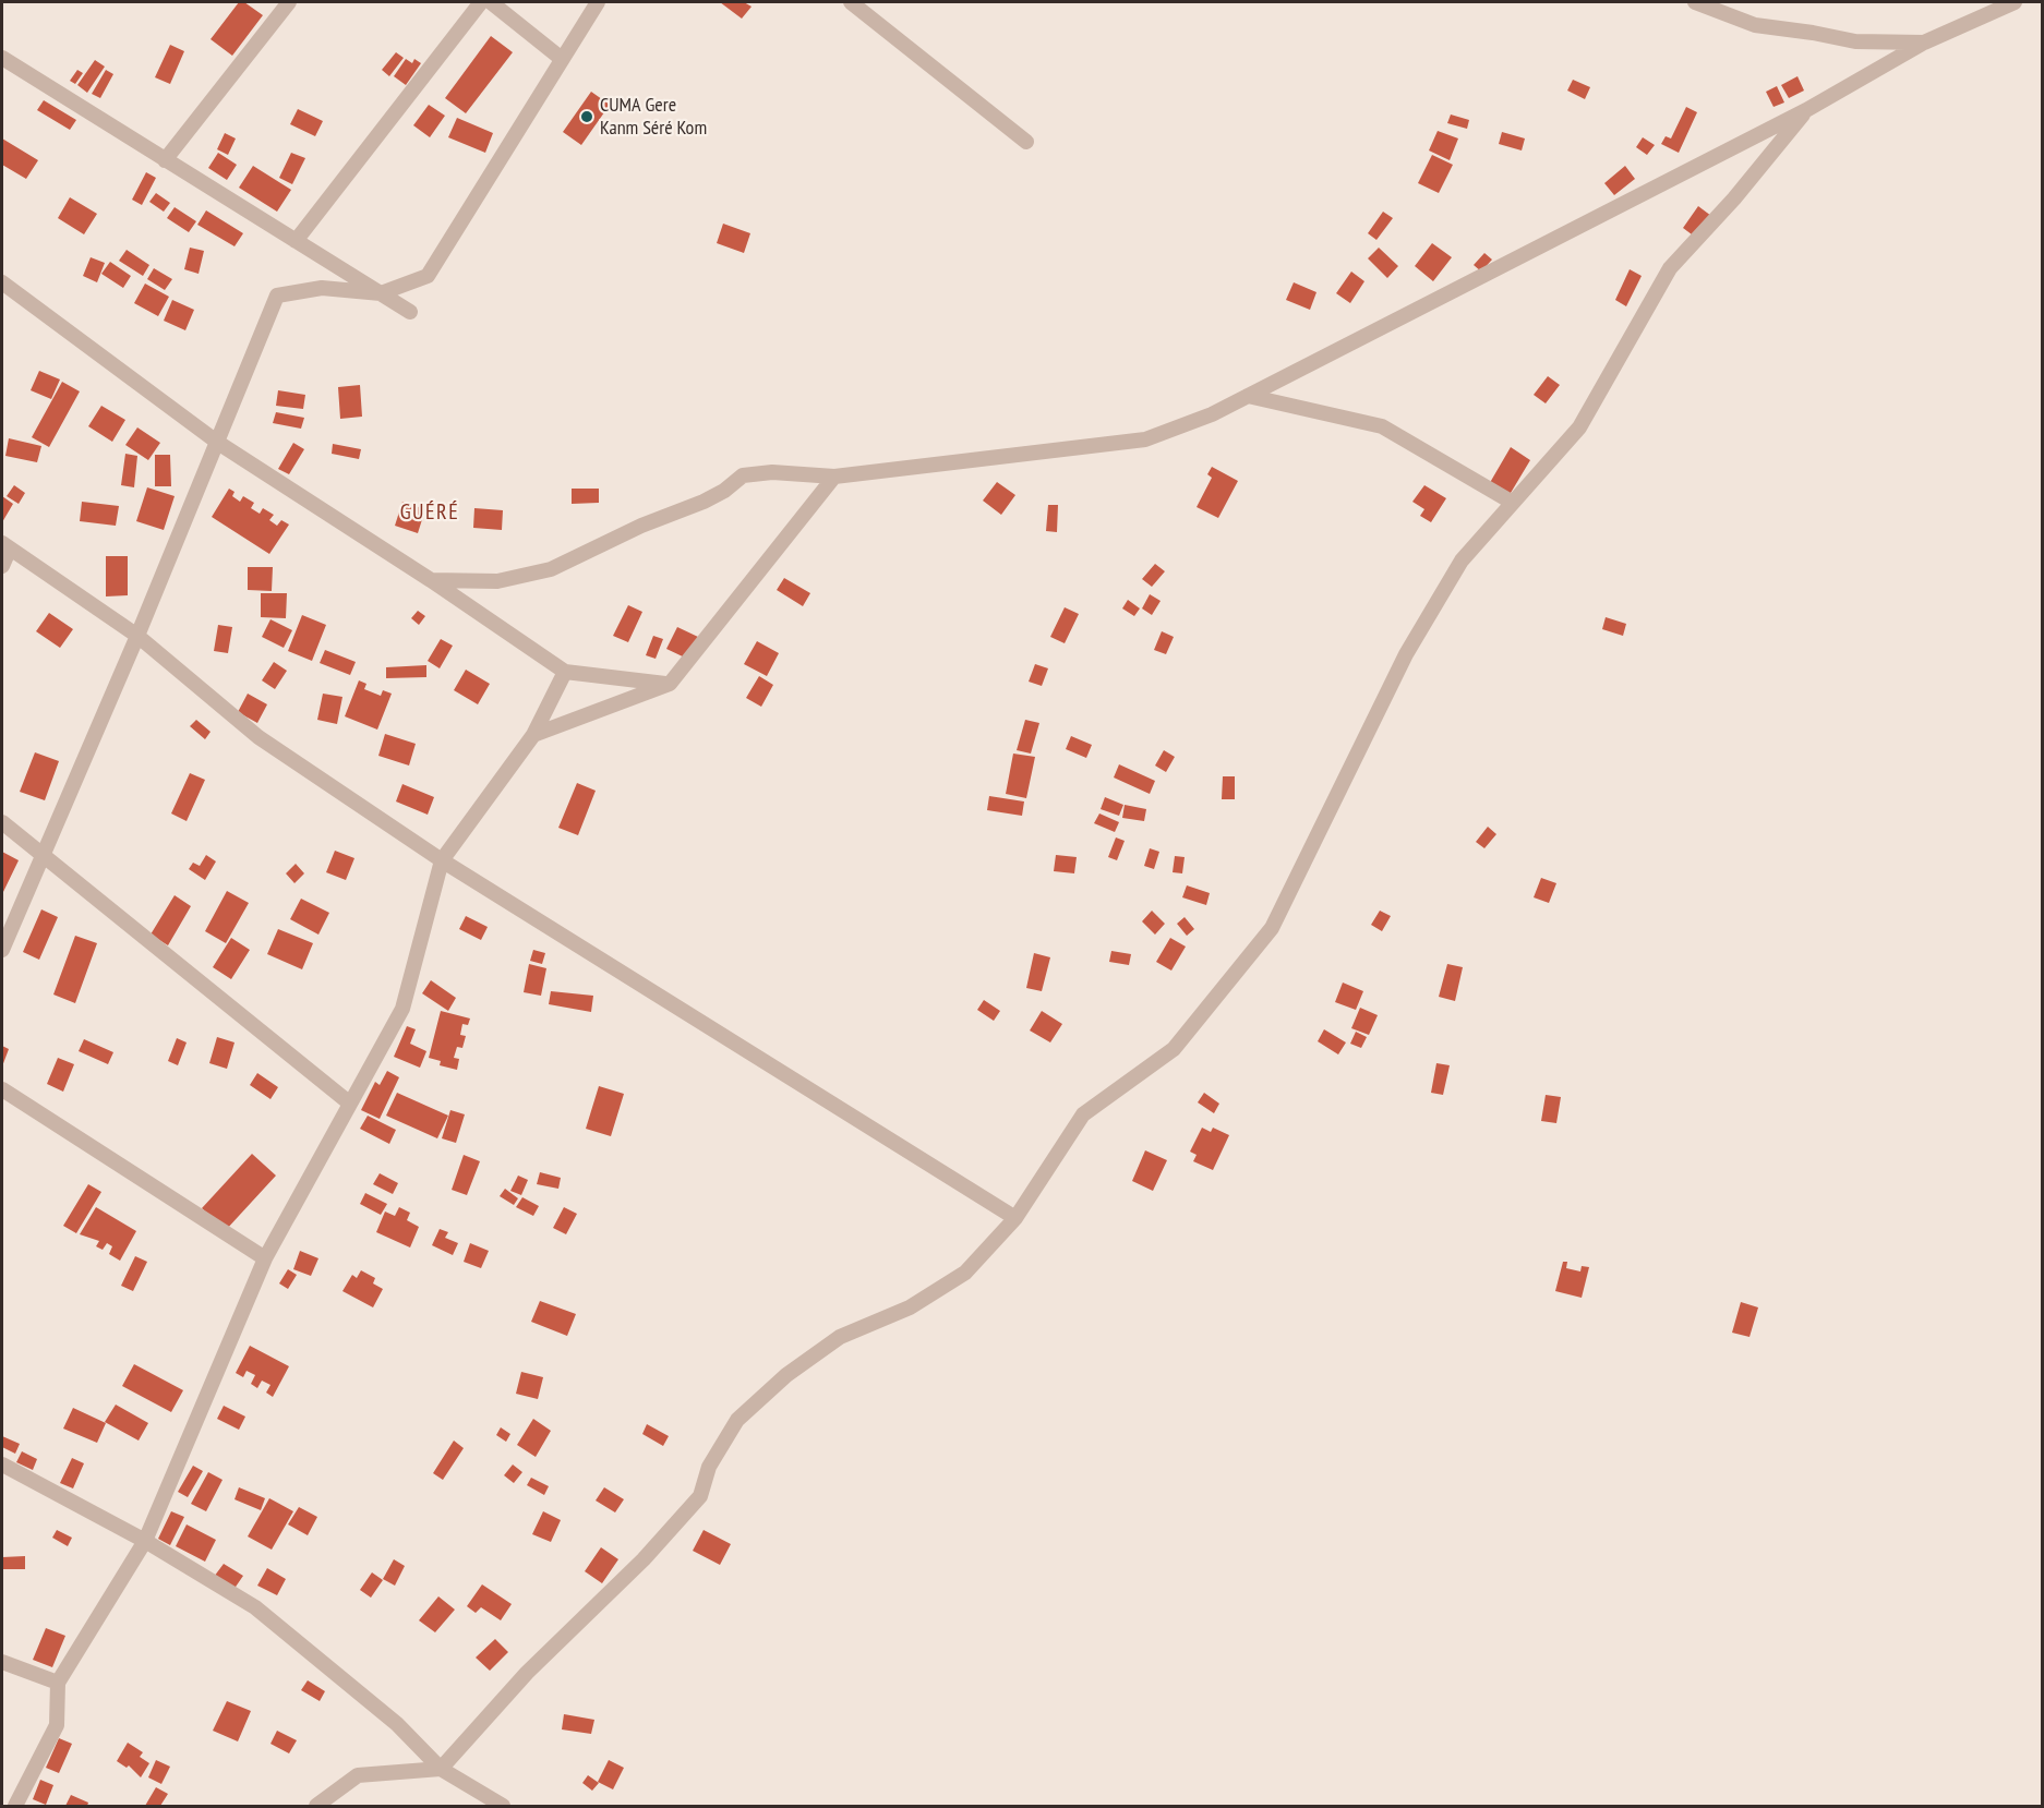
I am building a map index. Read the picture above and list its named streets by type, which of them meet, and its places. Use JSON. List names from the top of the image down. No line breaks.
{"districts":["GUÉRÉ"],"places":["CUMA Gere Kanm Séré Kom"]}
